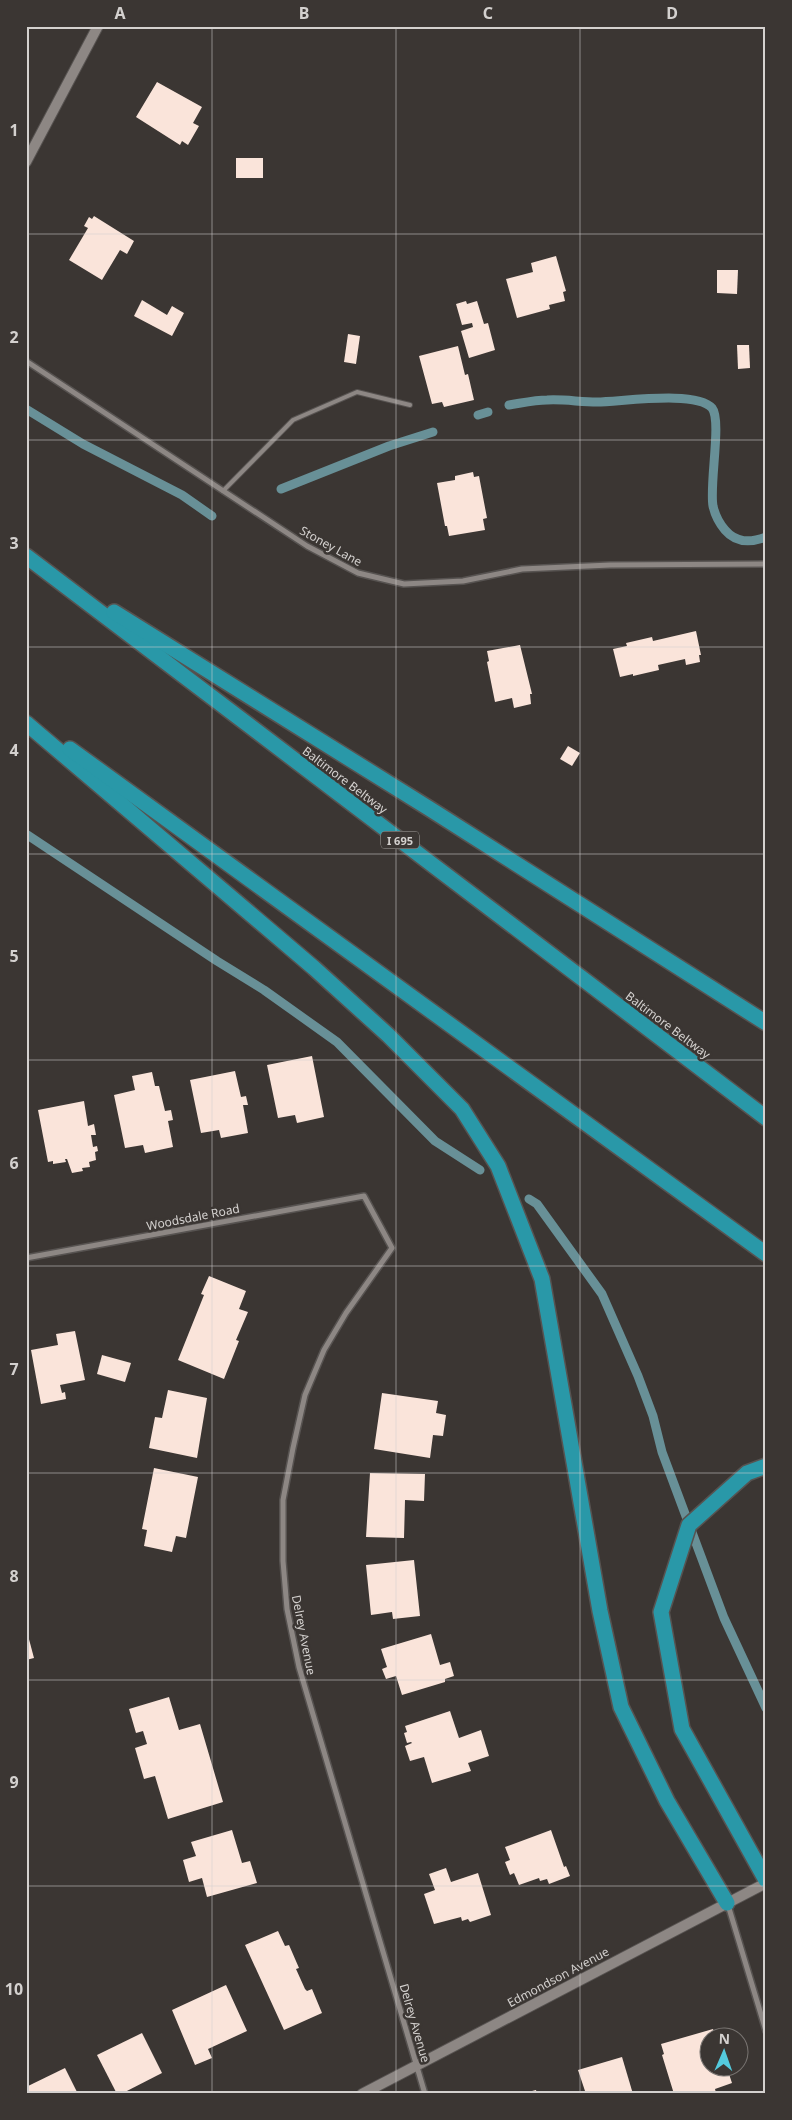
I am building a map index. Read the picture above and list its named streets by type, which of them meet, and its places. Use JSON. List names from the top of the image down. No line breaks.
{"streets":{"highway":["Baltimore Beltway","I 695"],"main road":["Edmondson Avenue"],"street":["Stoney Lane","Woodsdale Road","Delrey Avenue"]},"crossings":[["Woodsdale Road","Delrey Avenue"],["Delrey Avenue","Edmondson Avenue"]],"north":"top","grid":{"columns":["A","B","C","D"],"rows":["1","2","3","4","5","6","7","8","9","10"]}}
